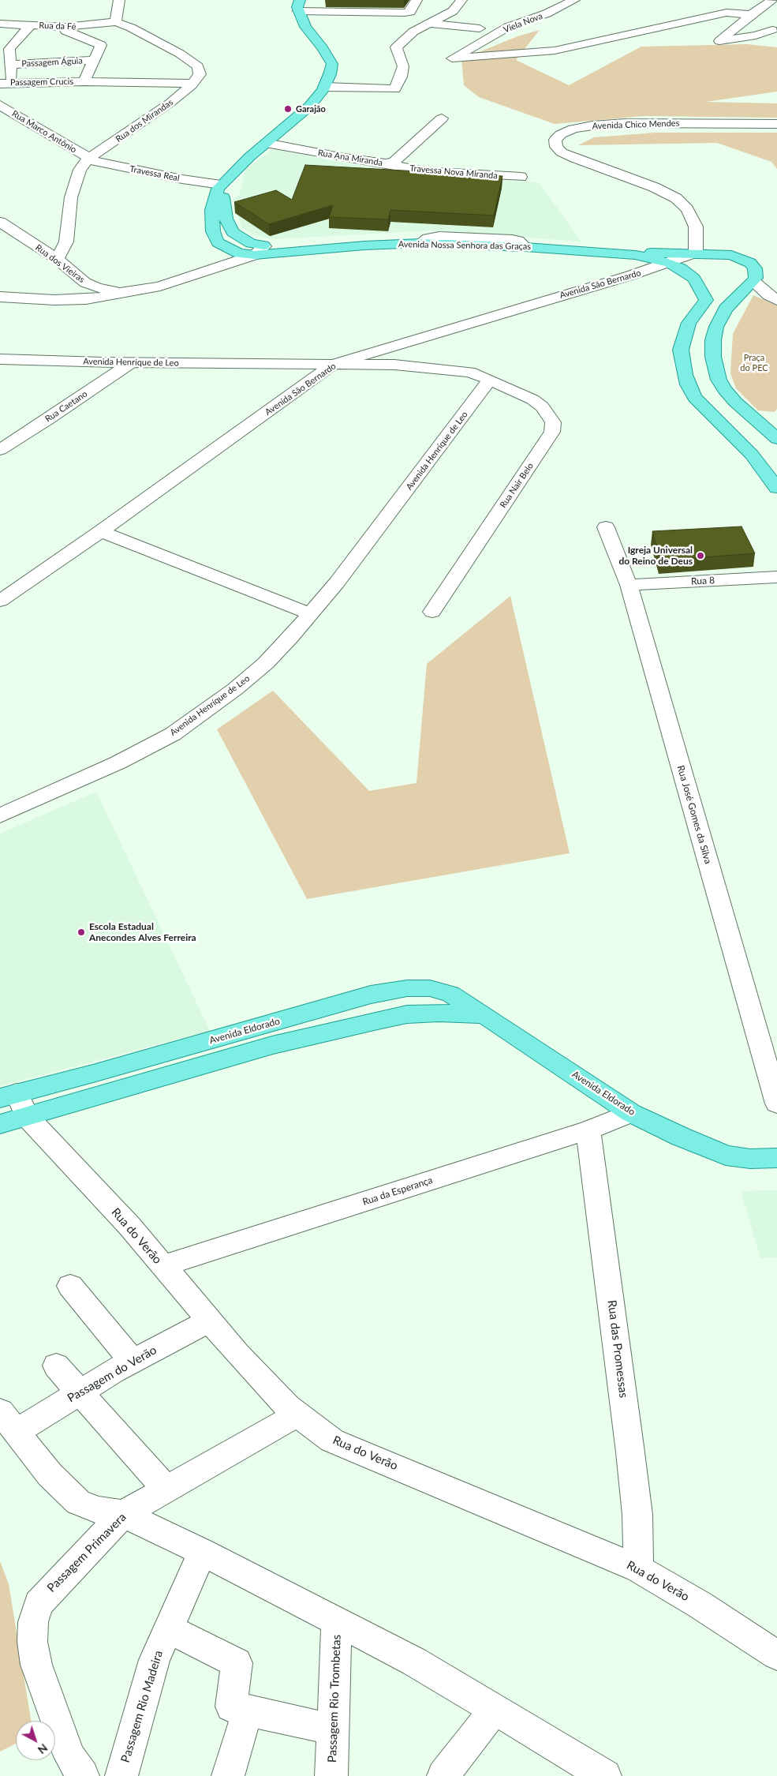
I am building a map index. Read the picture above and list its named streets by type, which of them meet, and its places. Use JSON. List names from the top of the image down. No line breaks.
{"streets":{"main road":["Avenida Nossa Senhora das Graças","Avenida Eldorado"],"street":["Viela Nova","Rua da Fé","Passagem Águia","Passagem Crucis","Rua dos Mirandas","Avenida Chico Mendes","Rua Marco Antônio","Rua Ana Miranda","Travessa Nova Miranda","Travessa Real","Rua dos Vieiras","Avenida São Bernardo","Avenida Henríque de Leo","Rua Caetano","Rua Nair Belo","Rua 8","Rua José Gomes da Silva","Rua da Esperança","Rua do Verão","Rua das Promessas","Passagem do Verão","Passagem Primavera","Passagem Rio Trombetas","Passagem Rio Madeira"]},"crossings":[["Rua dos Mirandas","Rua Marco Antônio"],["Rua dos Mirandas","Travessa Real"],["Rua dos Mirandas","Rua dos Vieiras"],["Avenida Chico Mendes","Avenida Nossa Senhora das Graças"],["Avenida Chico Mendes","Avenida São Bernardo"],["Rua Marco Antônio","Travessa Real"],["Rua Ana Miranda","Travessa Nova Miranda"],["Avenida Nossa Senhora das Graças","Rua dos Vieiras"],["Avenida Nossa Senhora das Graças","Avenida São Bernardo"],["Avenida São Bernardo","Avenida Henríque de Leo"],["Avenida Henríque de Leo","Rua Caetano"],["Avenida Henríque de Leo","Rua Nair Belo"],["Rua 8","Rua José Gomes da Silva"],["Avenida Eldorado","Rua da Esperança"],["Avenida Eldorado","Rua do Verão"],["Rua da Esperança","Rua do Verão"],["Rua da Esperança","Rua das Promessas"],["Rua do Verão","Rua das Promessas"],["Rua do Verão","Passagem do Verão"],["Rua do Verão","Passagem Primavera"]],"parks":["Praça do PEC"],"places":["Garajão","Igreja Universal do Reino de Deus","Escola Estadual Anecondes Alves Ferreira"],"north":"bottom right"}
